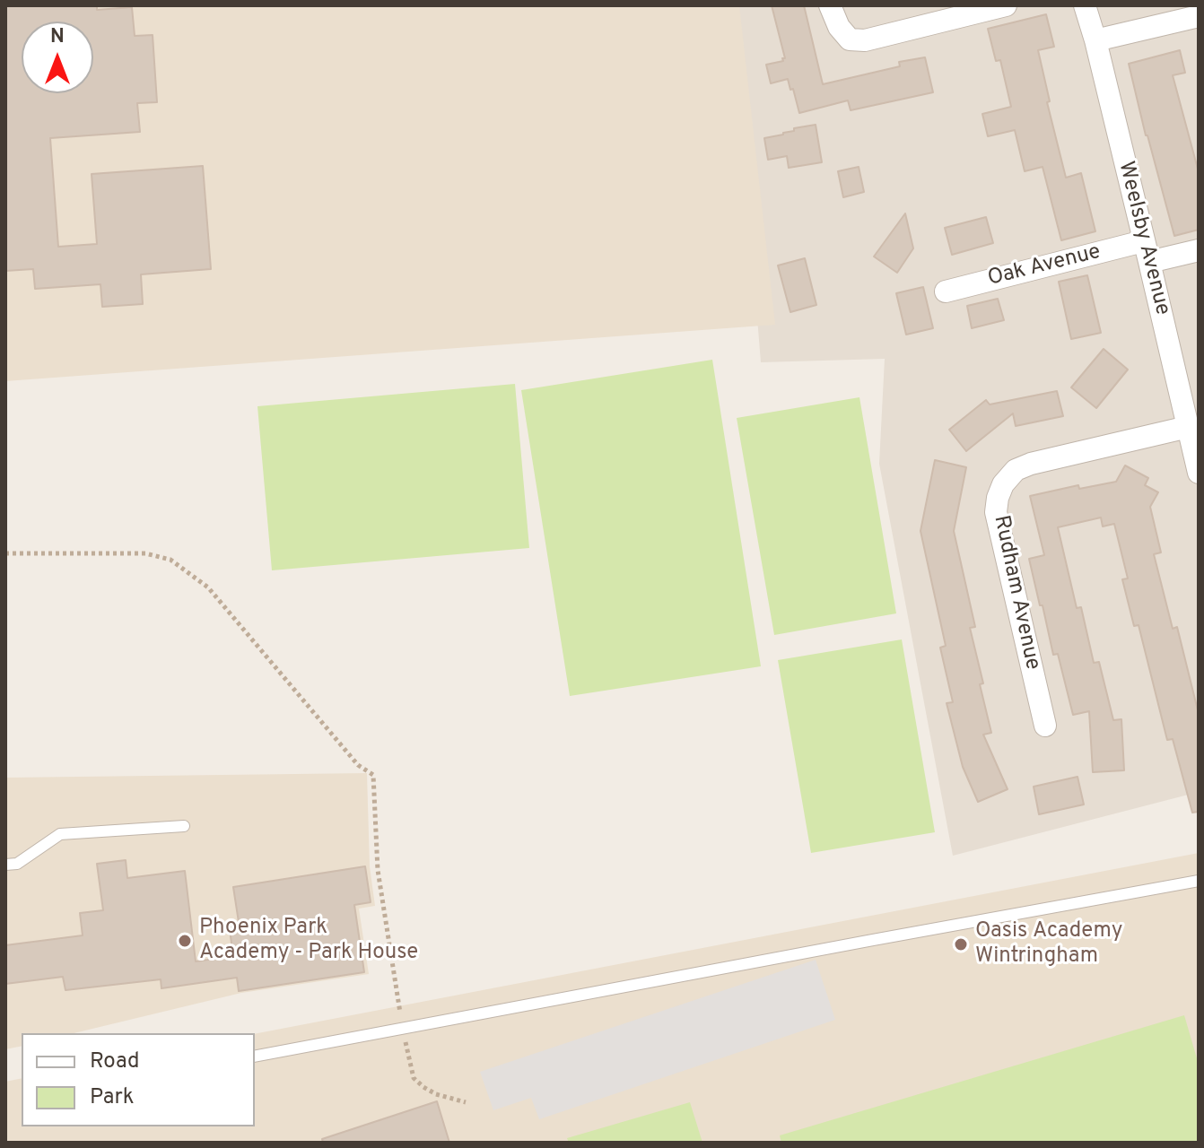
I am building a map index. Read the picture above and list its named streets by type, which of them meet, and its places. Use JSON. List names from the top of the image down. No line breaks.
{"streets":{"street":["Weelsby Avenue","Oak Avenue","Rudham Avenue"]},"crossings":[["Weelsby Avenue","Oak Avenue"],["Weelsby Avenue","Rudham Avenue"]],"places":["Phoenix Park Academy - Park House","Oasis Academy Wintringham"],"legend":["Road","Park"],"north":"top"}
